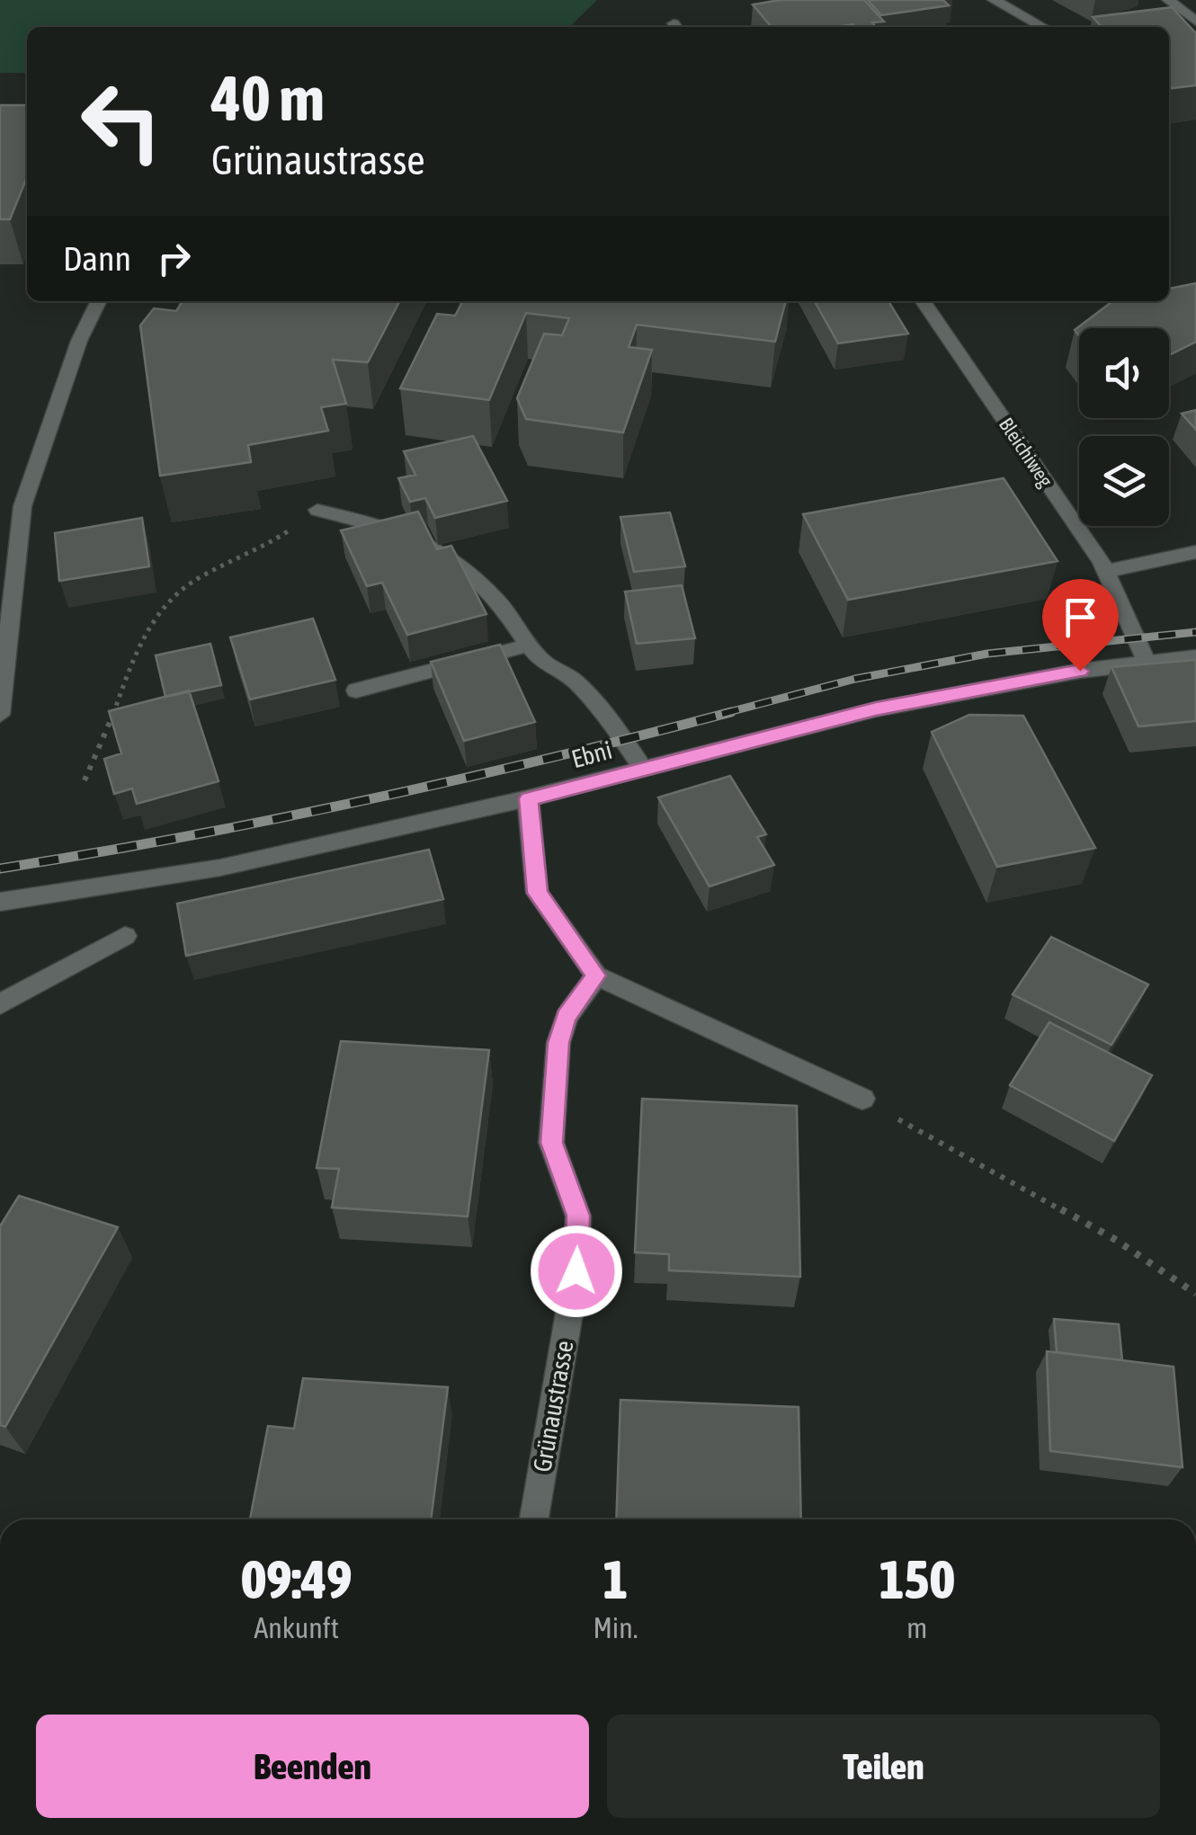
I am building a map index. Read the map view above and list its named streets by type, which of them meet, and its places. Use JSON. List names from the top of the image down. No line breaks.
{"streets":{"street":["Bleichiweg","Ebni","Grünaustrasse"]},"crossings":[["Bleichiweg","Ebni"]],"page":{"turn":["40 m","Grünaustrasse"],"then":"Dann","eta":["09:49","Ankunft","1","Min.","150","m"],"buttons":["Beenden","Teilen"]}}
